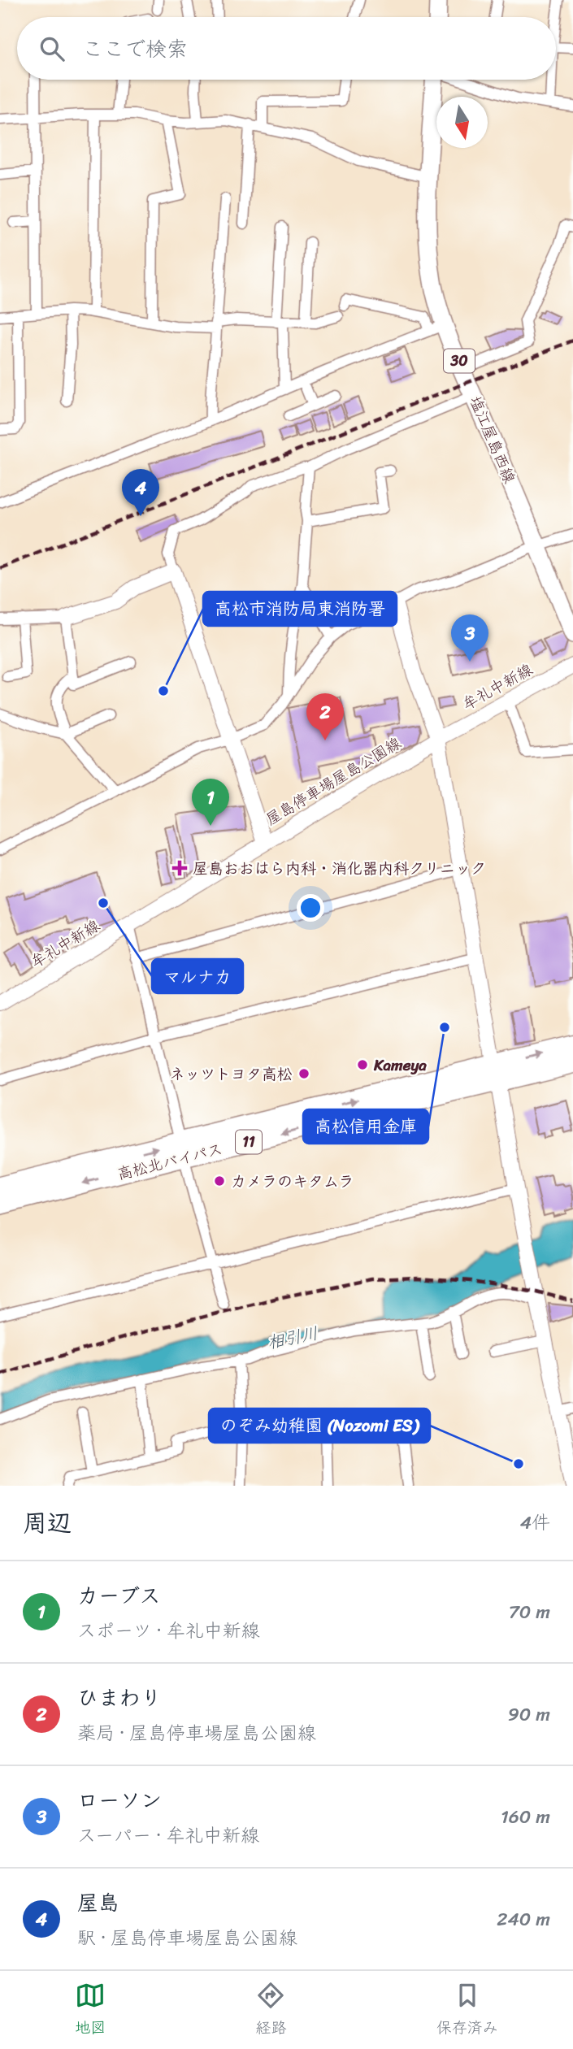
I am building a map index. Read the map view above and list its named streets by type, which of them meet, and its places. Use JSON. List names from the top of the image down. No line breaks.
{"streets":{"highway":["11","高松北バイパス"],"main road":["30","塩江屋島西線","牟礼中新線","屋島停車場屋島公園線"]},"crossings":[["牟礼中新線","屋島停車場屋島公園線"]],"water":["相引川"],"places":{"other":["高松市消防局東消防署","マルナカ","高松信用金庫","Kameya","ネッツトヨタ高松","カメラのキタムラ","のぞみ幼稚園 (Nozomi ES)"],"health":["屋島おおはら内科・消化器内科クリニック"]},"north":"bottom","page":{"search":"ここで検索","pins":["4","3","2","1"],"heading":["周辺","4件"],"list":[{"mark":"1","name":"カーブス","note":"スポーツ · 牟礼中新線","value":"70 m"},{"mark":"2","name":"ひまわり","note":"薬局 · 屋島停車場屋島公園線","value":"90 m"},{"mark":"3","name":"ローソン","note":"スーパー · 牟礼中新線","value":"160 m"},{"mark":"4","name":"屋島","note":"駅 · 屋島停車場屋島公園線","value":"240 m"}],"nav":["地図","経路","保存済み"]}}
